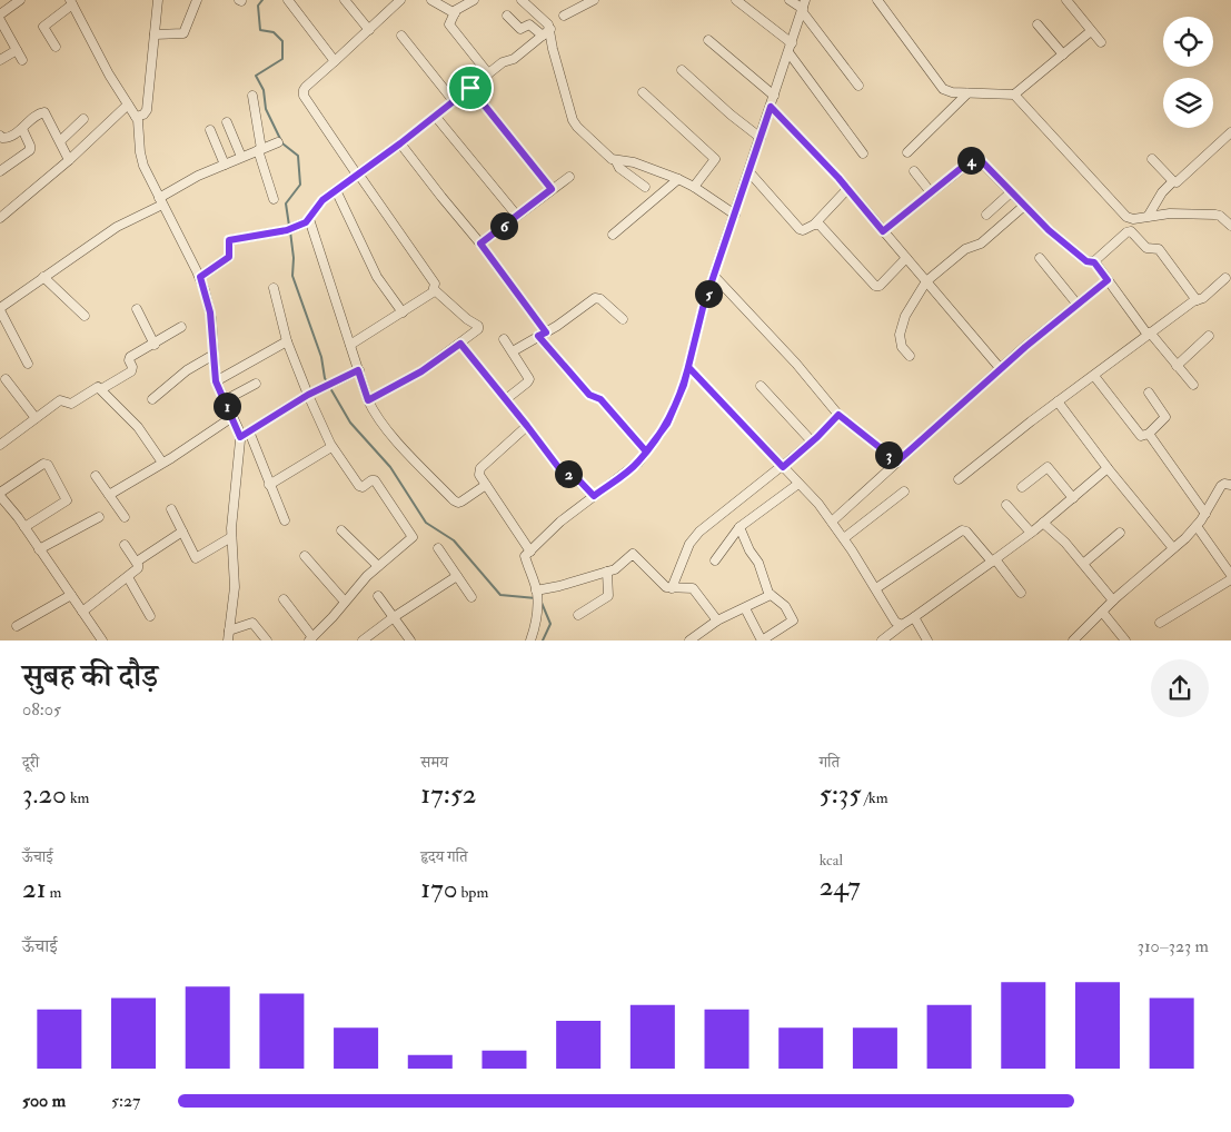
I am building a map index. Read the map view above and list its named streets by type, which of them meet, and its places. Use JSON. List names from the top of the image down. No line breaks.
{"page":{"pins":["4","6","5","1","3","2"],"heading":["सुबह की दौड़","08:05"],"stats":[["दूरी","3.20 km"],["समय","17:52"],["गति","5:35 /km"],["ऊँचाई","21 m"],["हृदय गति","170 bpm"],["kcal","247"]],"chart":["ऊँचाई","310–323 m"],"list":[{"name":"500 m","note":"5:27"}]}}
